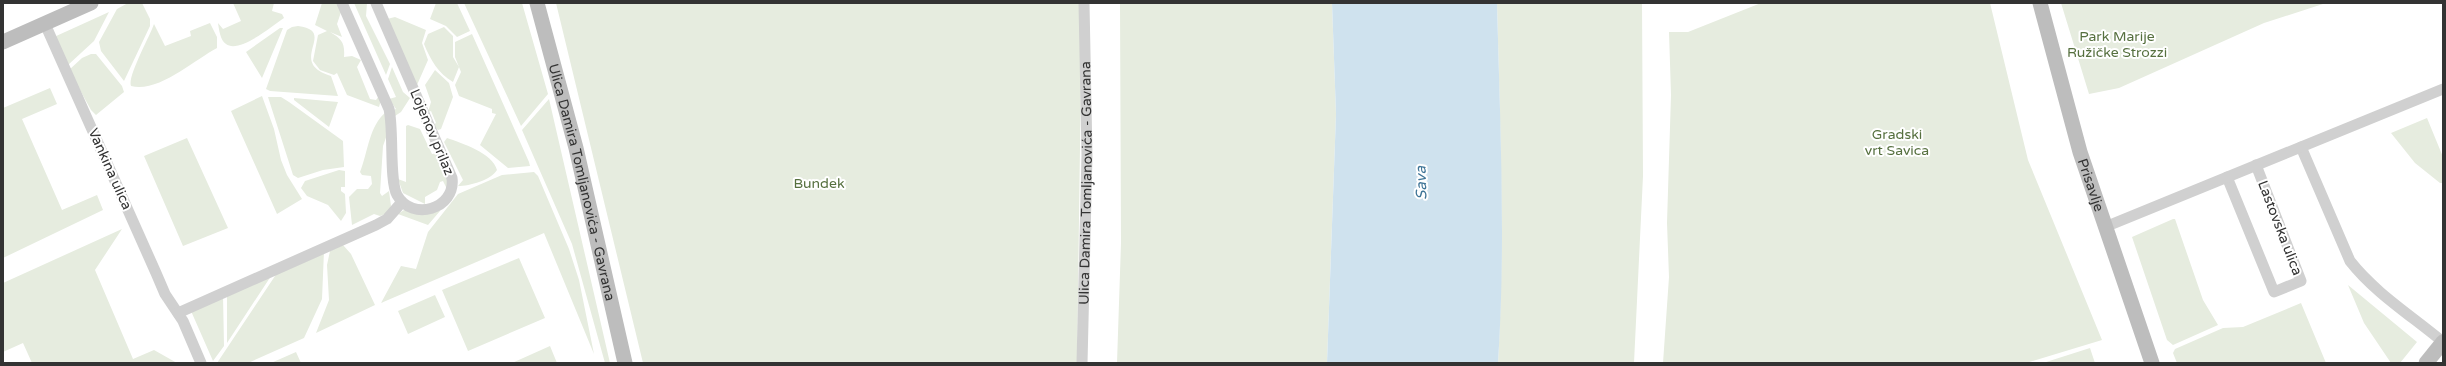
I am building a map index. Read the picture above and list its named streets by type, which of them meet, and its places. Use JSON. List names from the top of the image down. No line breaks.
{"streets":{"street":["Lojenov prilaz","Vankina ulica","Ulica Damira Tomljanovića - Gavrana","Prisavlje","Lastovska ulica"]},"crossings":[["Prisavlje","Lastovska ulica"]],"water":["Sava"],"parks":["Park Marije Ružičke Strozzi","Gradski vrt Savica","Bundek"]}
